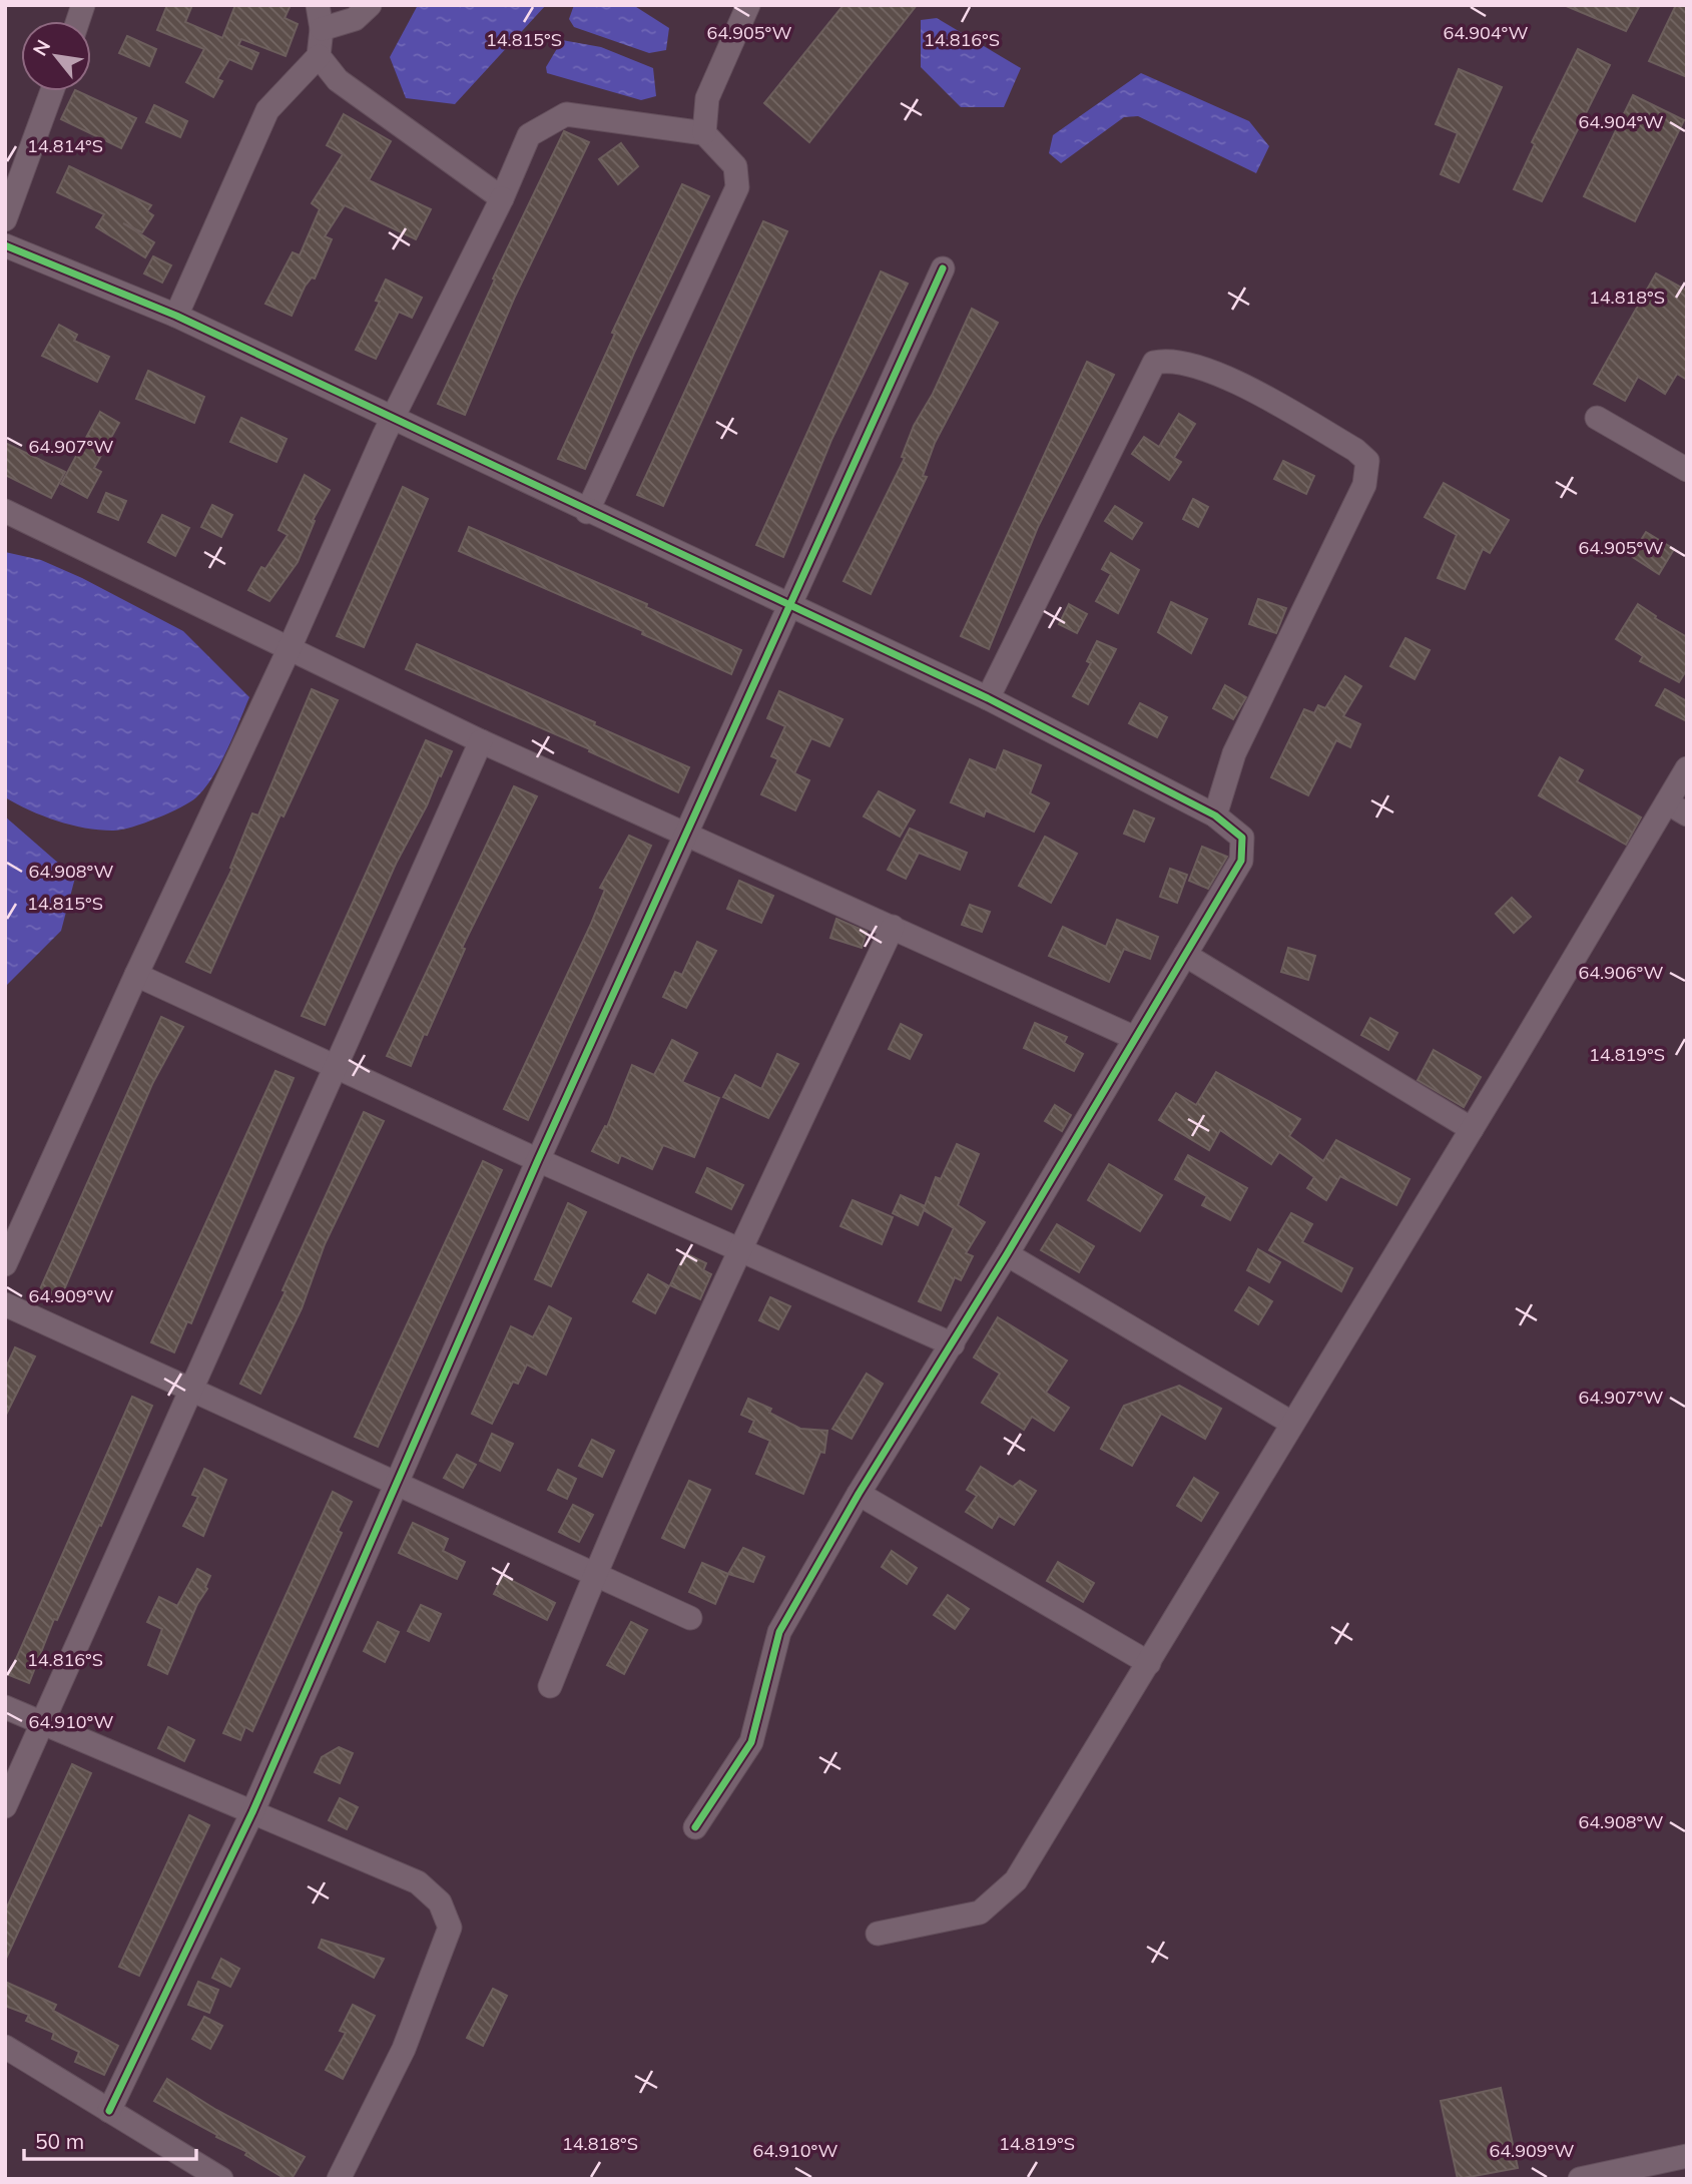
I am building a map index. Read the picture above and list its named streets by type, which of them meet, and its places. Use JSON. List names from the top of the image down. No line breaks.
{"scale_bar":"50 m","north":"top left","coordinates":["64.905°W","64.904°W","14.815°S","14.816°S","14.814°S","14.818°S","64.907°W","64.908°W","64.906°W","14.819°S","64.909°W","64.910°W"]}
